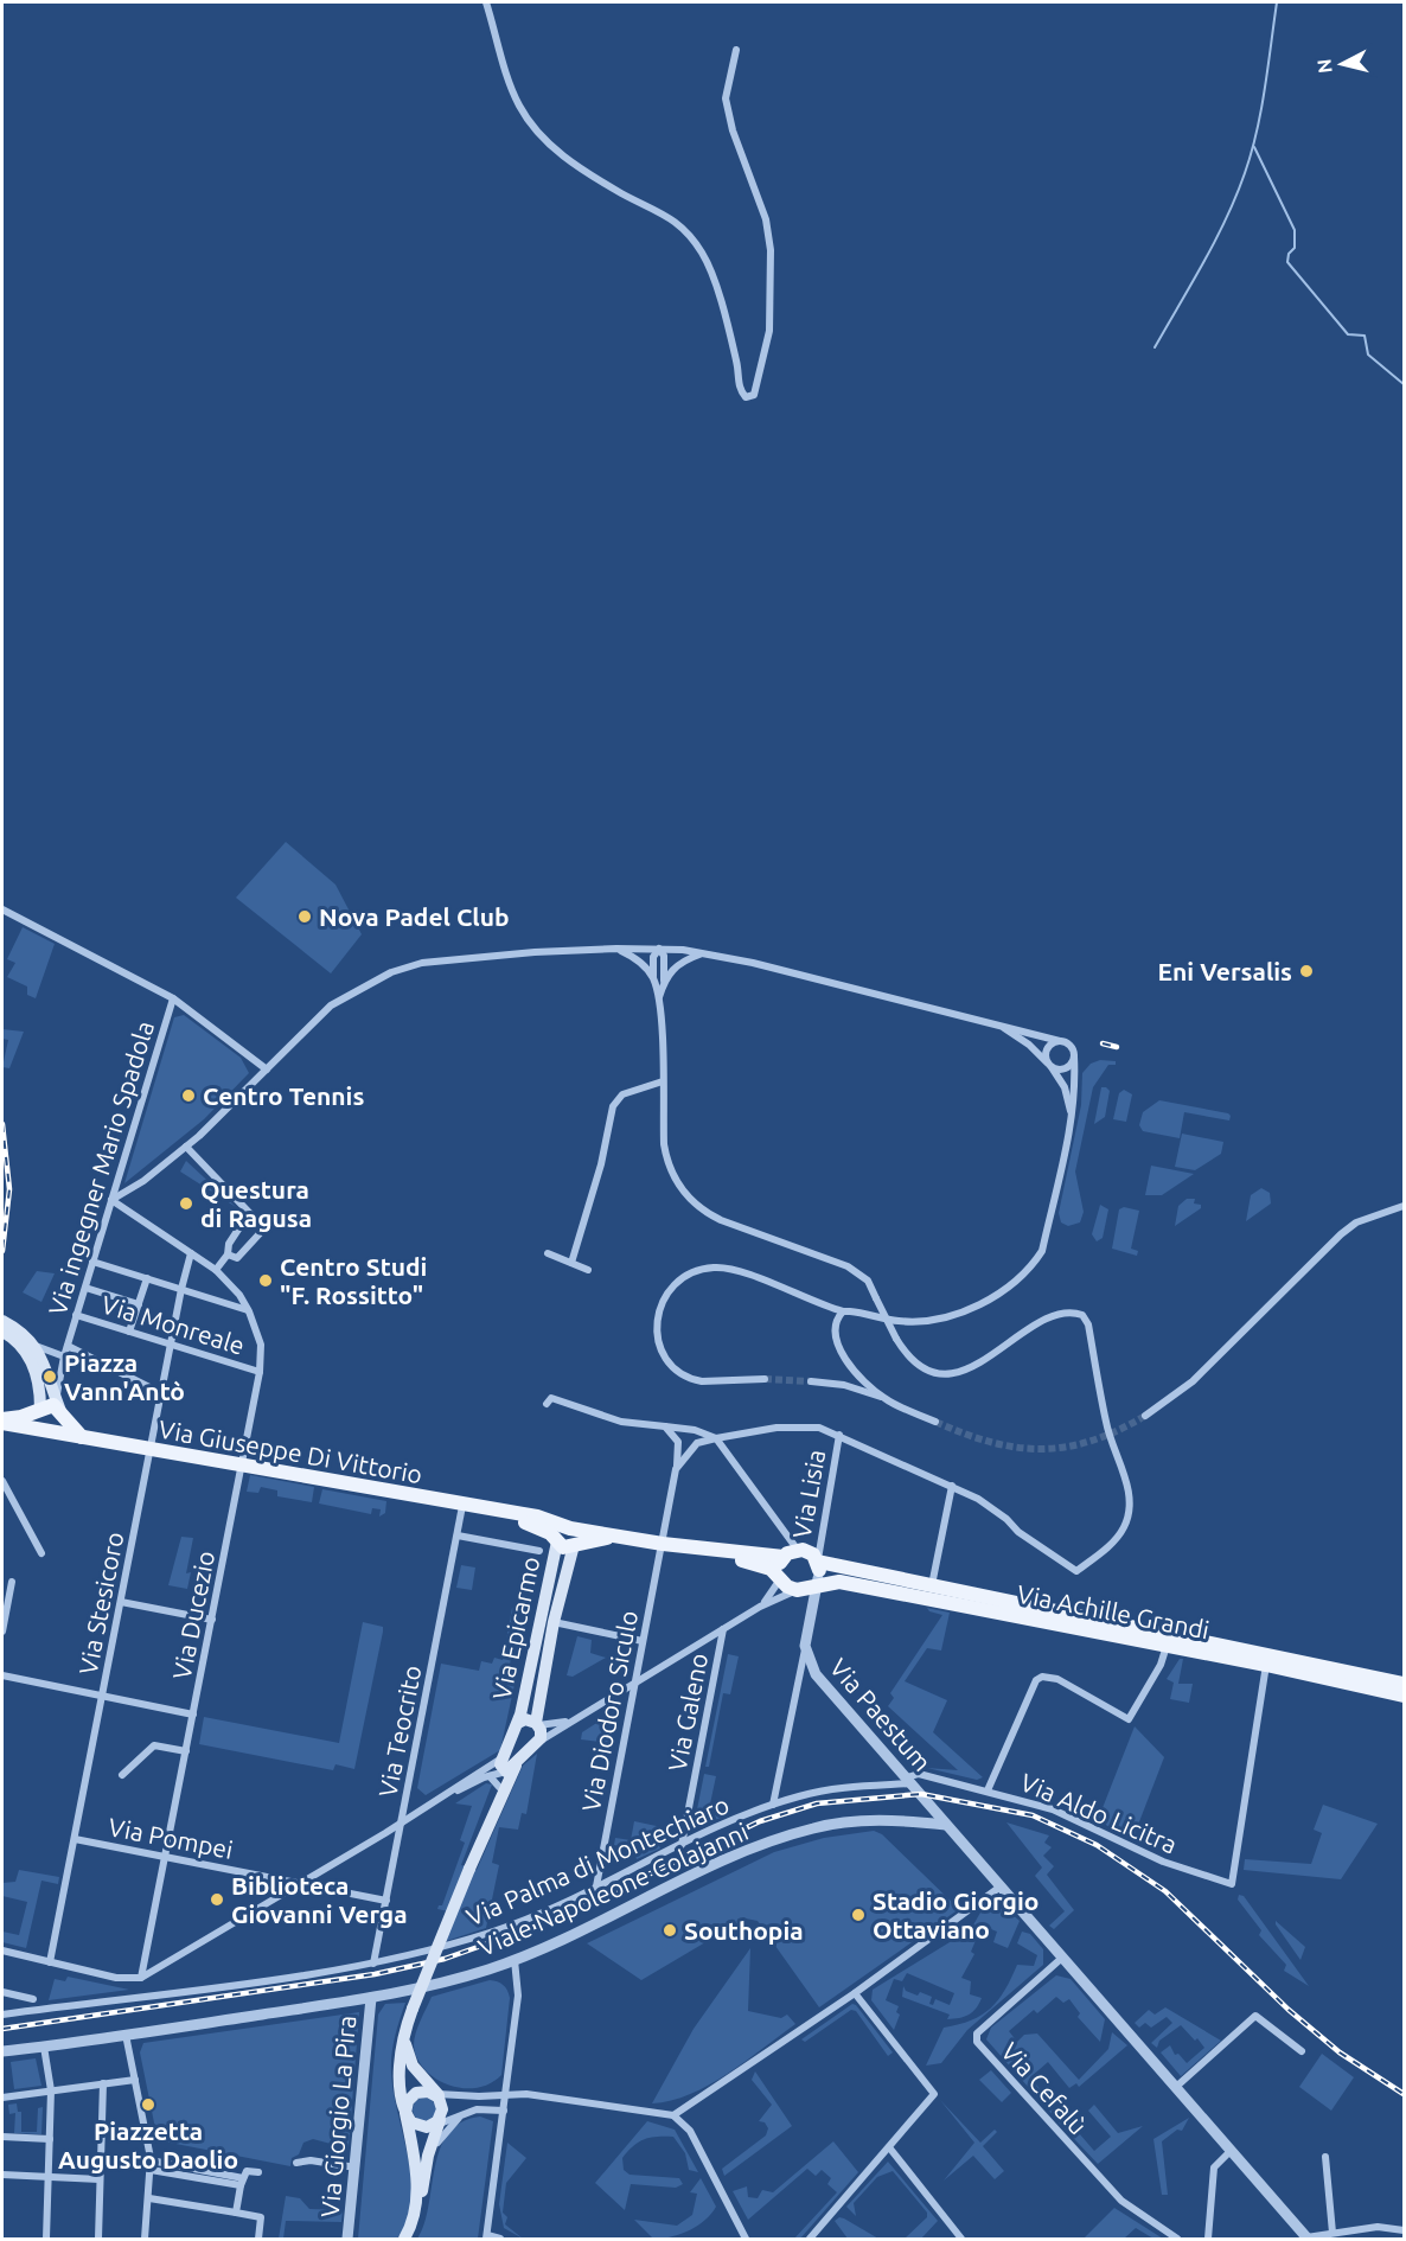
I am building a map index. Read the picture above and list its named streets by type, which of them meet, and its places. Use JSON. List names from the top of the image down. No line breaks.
{"streets":{"main road":["Via Giuseppe Di Vittorio","Via Achille Grandi","Via Epicarmo"],"street":["Via ingegner Mario Spadola","Via Monreale","Via Lisia","Via Stesicoro","Via Ducezio","Via Diodoro Siculo","Via Galeno","Via Paestum","Via Teocrito","Via Aldo Licitra","Via Pompei","Via Palma di Montechiaro","Viale Napoleone Colajanni","Via Cefalù","Via Giorgio La Pira"]},"crossings":[["Via ingegner Mario Spadola","Via Monreale"],["Via ingegner Mario Spadola","Via Giuseppe Di Vittorio"],["Via ingegner Mario Spadola","Via Ducezio"],["Via Monreale","Via Stesicoro"],["Via Monreale","Via Ducezio"],["Via Giuseppe Di Vittorio","Via Stesicoro"],["Via Giuseppe Di Vittorio","Via Ducezio"],["Via Giuseppe Di Vittorio","Via Teocrito"],["Via Lisia","Via Achille Grandi"],["Via Lisia","Via Paestum"],["Via Stesicoro","Via Ducezio"],["Via Stesicoro","Via Pompei"],["Via Achille Grandi","Via Paestum"],["Via Achille Grandi","Via Aldo Licitra"],["Via Ducezio","Via Pompei"],["Via Diodoro Siculo","Via Palma di Montechiaro"],["Via Galeno","Via Palma di Montechiaro"],["Via Paestum","Via Aldo Licitra"],["Via Paestum","Via Palma di Montechiaro"],["Via Paestum","Viale Napoleone Colajanni"],["Via Paestum","Via Cefalù"],["Via Teocrito","Via Pompei"],["Via Teocrito","Via Palma di Montechiaro"],["Via Aldo Licitra","Via Palma di Montechiaro"],["Viale Napoleone Colajanni","Via Giorgio La Pira"]],"places":["Nova Padel Club","Eni Versalis","Centro Tennis","Questura di Ragusa","Centro Studi \"F. Rossitto\"","Piazza Vann'Antò","Biblioteca Giovanni Verga","Stadio Giorgio Ottaviano","Southopia","Piazzetta Augusto Daolio"],"north":"left"}
